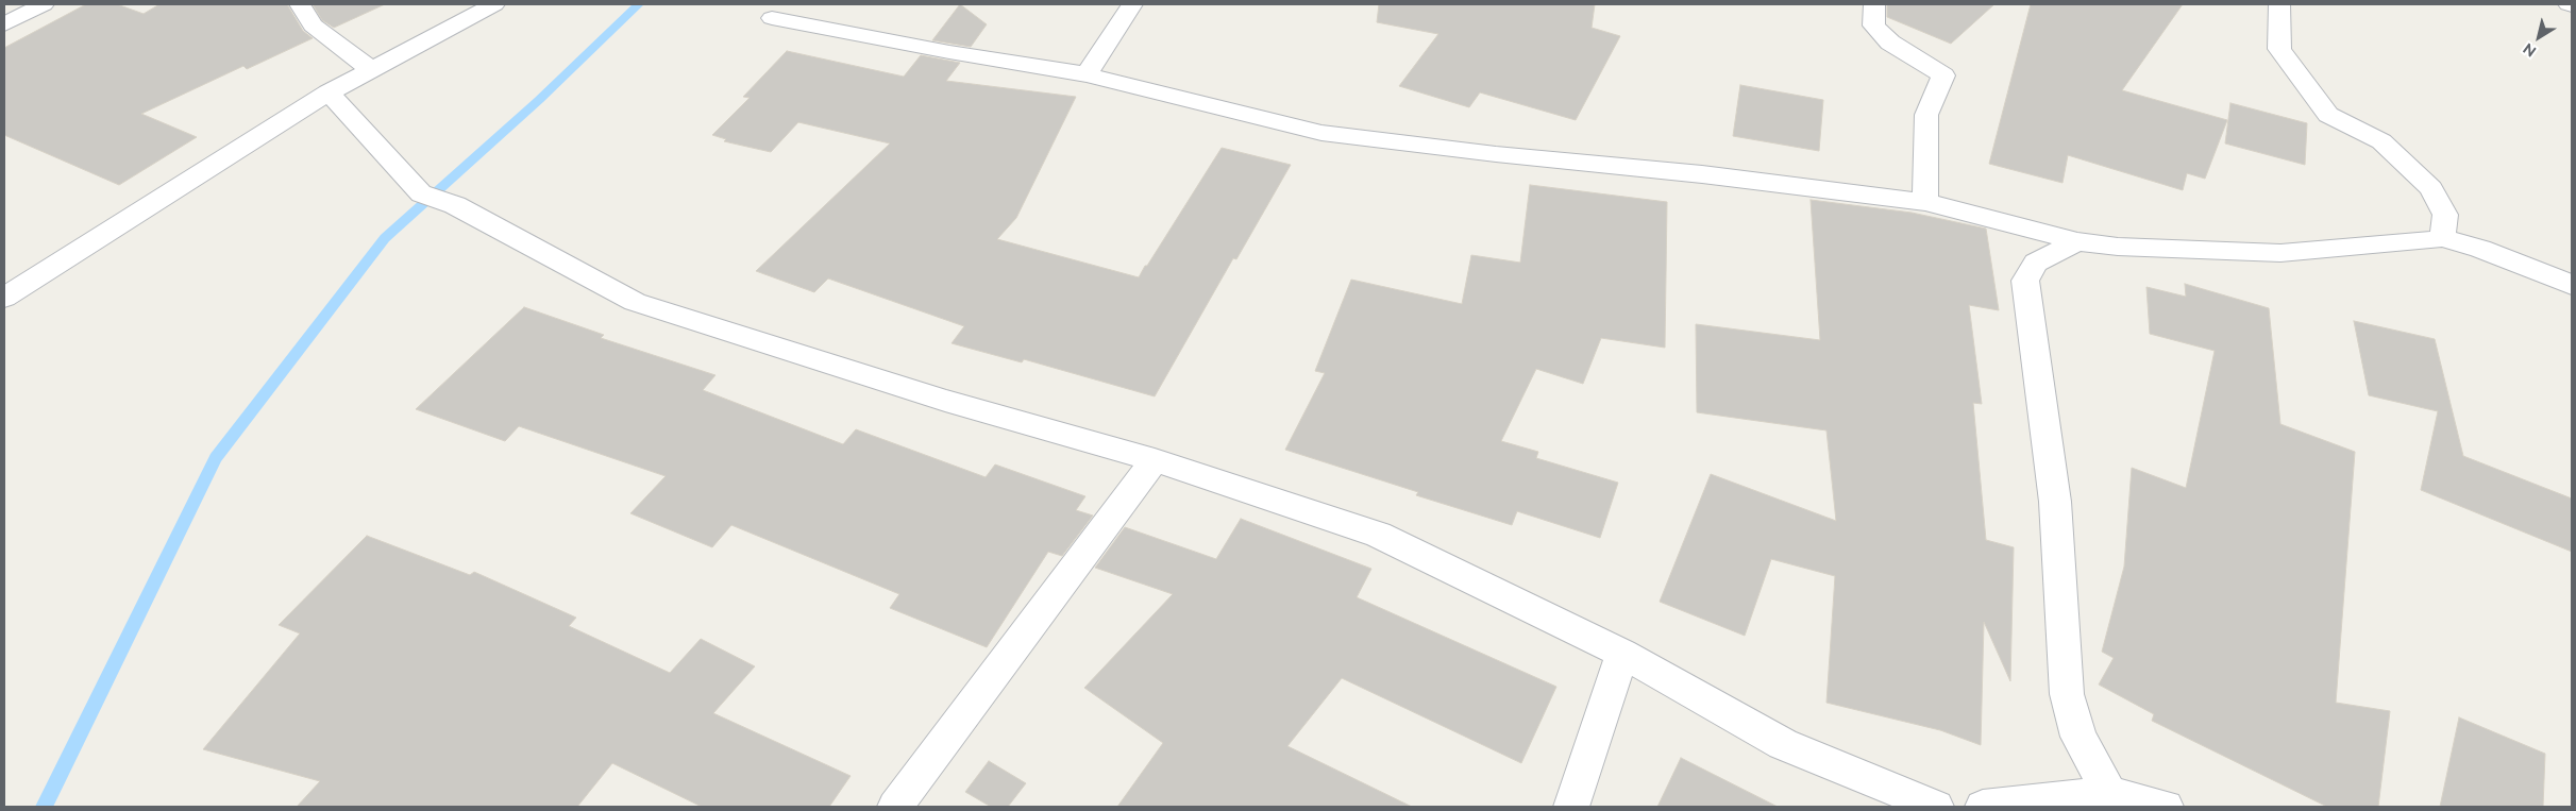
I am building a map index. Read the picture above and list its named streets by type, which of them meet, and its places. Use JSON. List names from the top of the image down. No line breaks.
{"north":"bottom left"}
